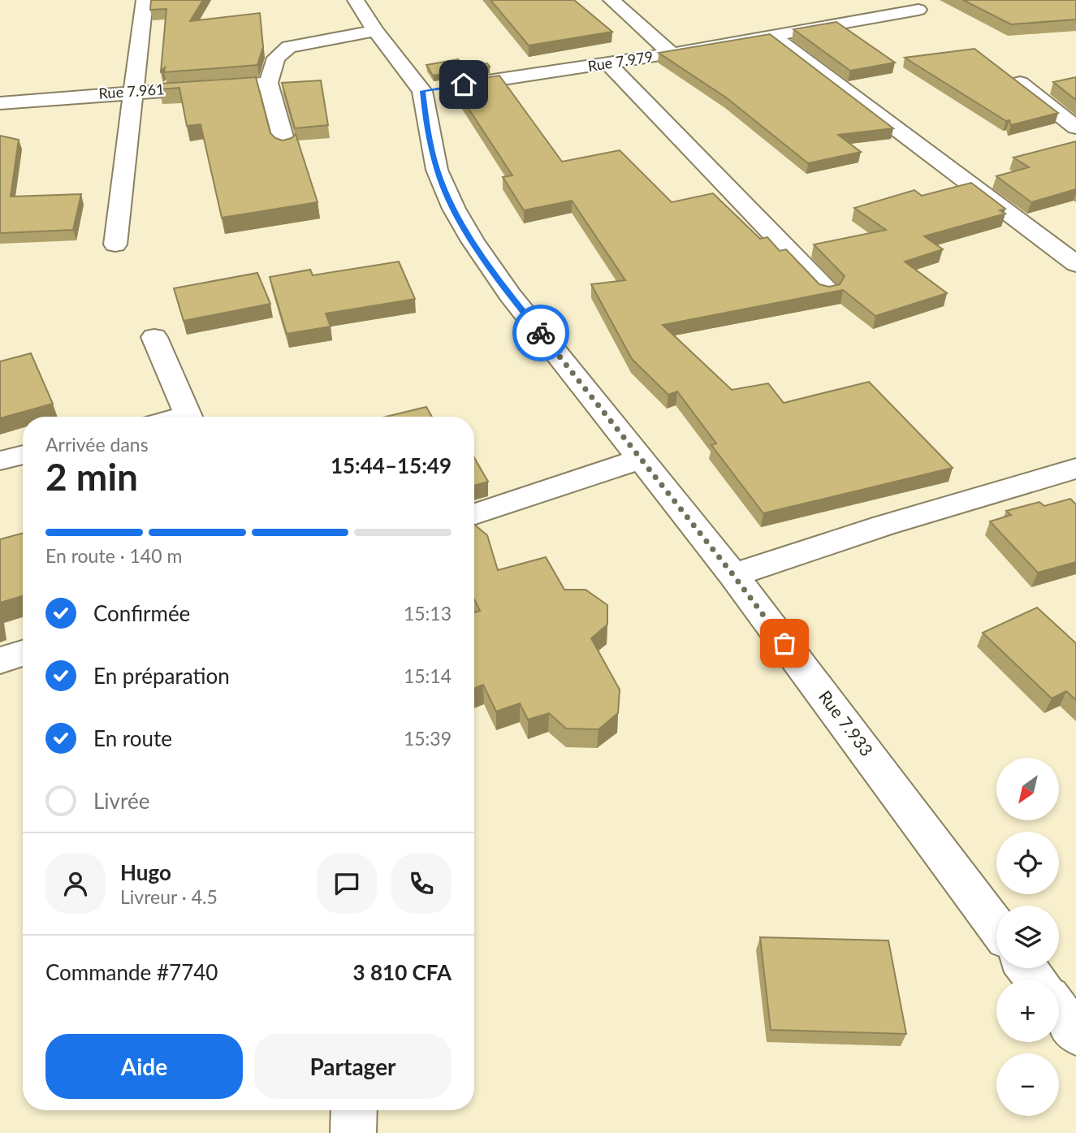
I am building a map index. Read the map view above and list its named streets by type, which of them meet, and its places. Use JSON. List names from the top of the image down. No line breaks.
{"streets":{"street":["Rue 7.979","Rue 7.961","Rue 7.933"]},"crossings":[["Rue 7.979","Rue 7.933"]],"north":"bottom left","page":{"heading":["2 min","Arrivée dans","15:44–15:49"],"panel":["Hugo","Livreur · 4.5","Commande #7740","3 810 CFA"],"bar":"En route · 140 m","list":[["Confirmée","15:13"],["En préparation","15:14"],["En route","15:39"],"Livrée"],"map_buttons":["+","−"],"buttons":["Aide","Partager"]}}
